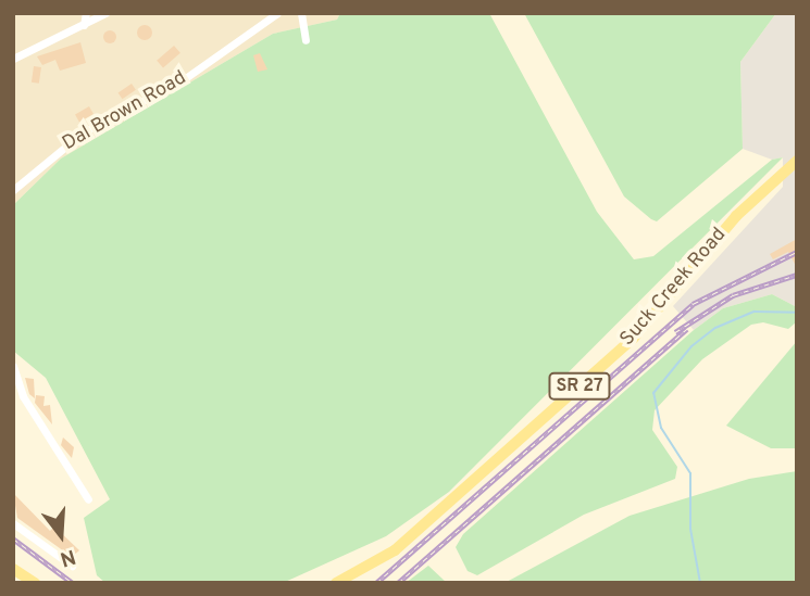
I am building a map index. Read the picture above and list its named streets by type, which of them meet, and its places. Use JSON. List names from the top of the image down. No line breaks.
{"streets":{"main road":["Suck Creek Road","SR 27"],"street":["Dal Brown Road"]},"north":"bottom"}
